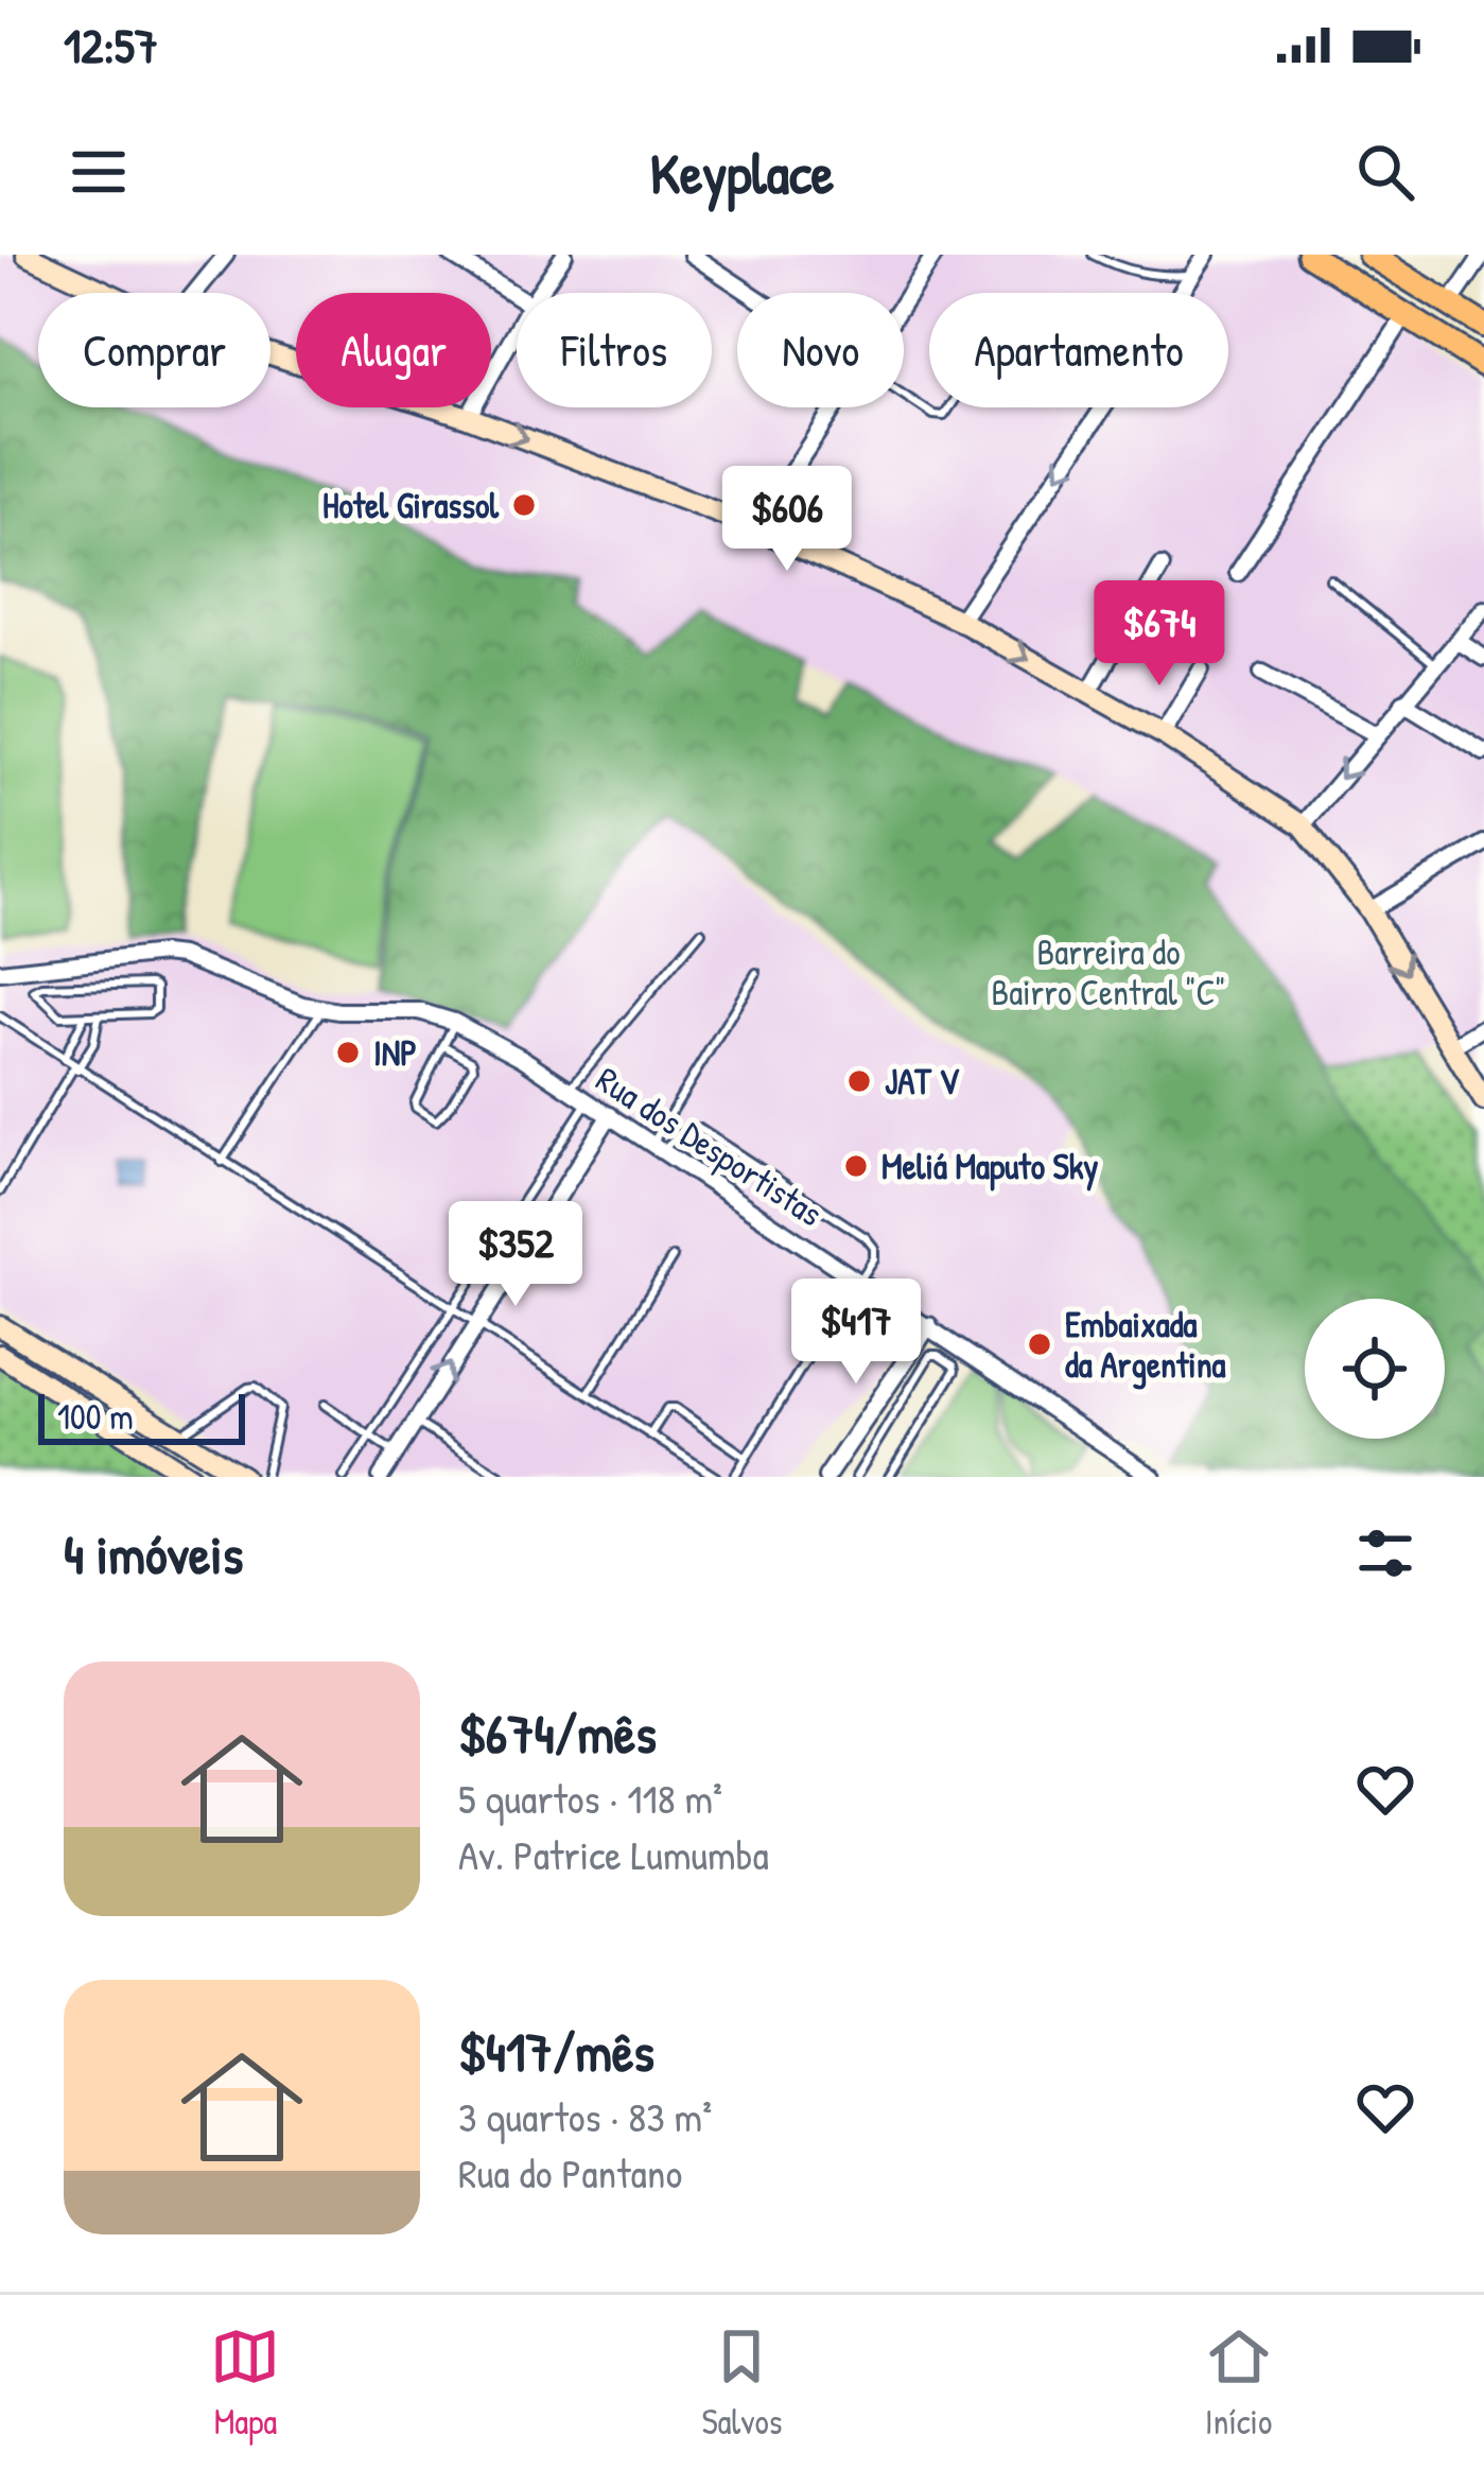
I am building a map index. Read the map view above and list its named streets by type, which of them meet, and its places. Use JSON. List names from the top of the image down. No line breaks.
{"streets":{"street":["Rua dos Desportistas"]},"parks":["Barreira do Bairro Central \"C\""],"places":["Hotel Girassol","INP","JAT V","Meliá Maputo Sky","Embaixada da Argentina"],"scale_bar":"100 m","page":{"status":"12:57","header":"Keyplace","chip":["Comprar","Alugar","Filtros","Novo","Apartamento"],"price":["$606","$674","$352","$417"],"scale":"100 m","heading":"4 imóveis","list":[{"name":"$674/mês","note":"5 quartos · 118 m² · Av. Patrice Lumumba"},{"name":"$417/mês","note":"3 quartos · 83 m² · Rua do Pantano"}],"tabs":["Mapa","Salvos","Início"]}}
